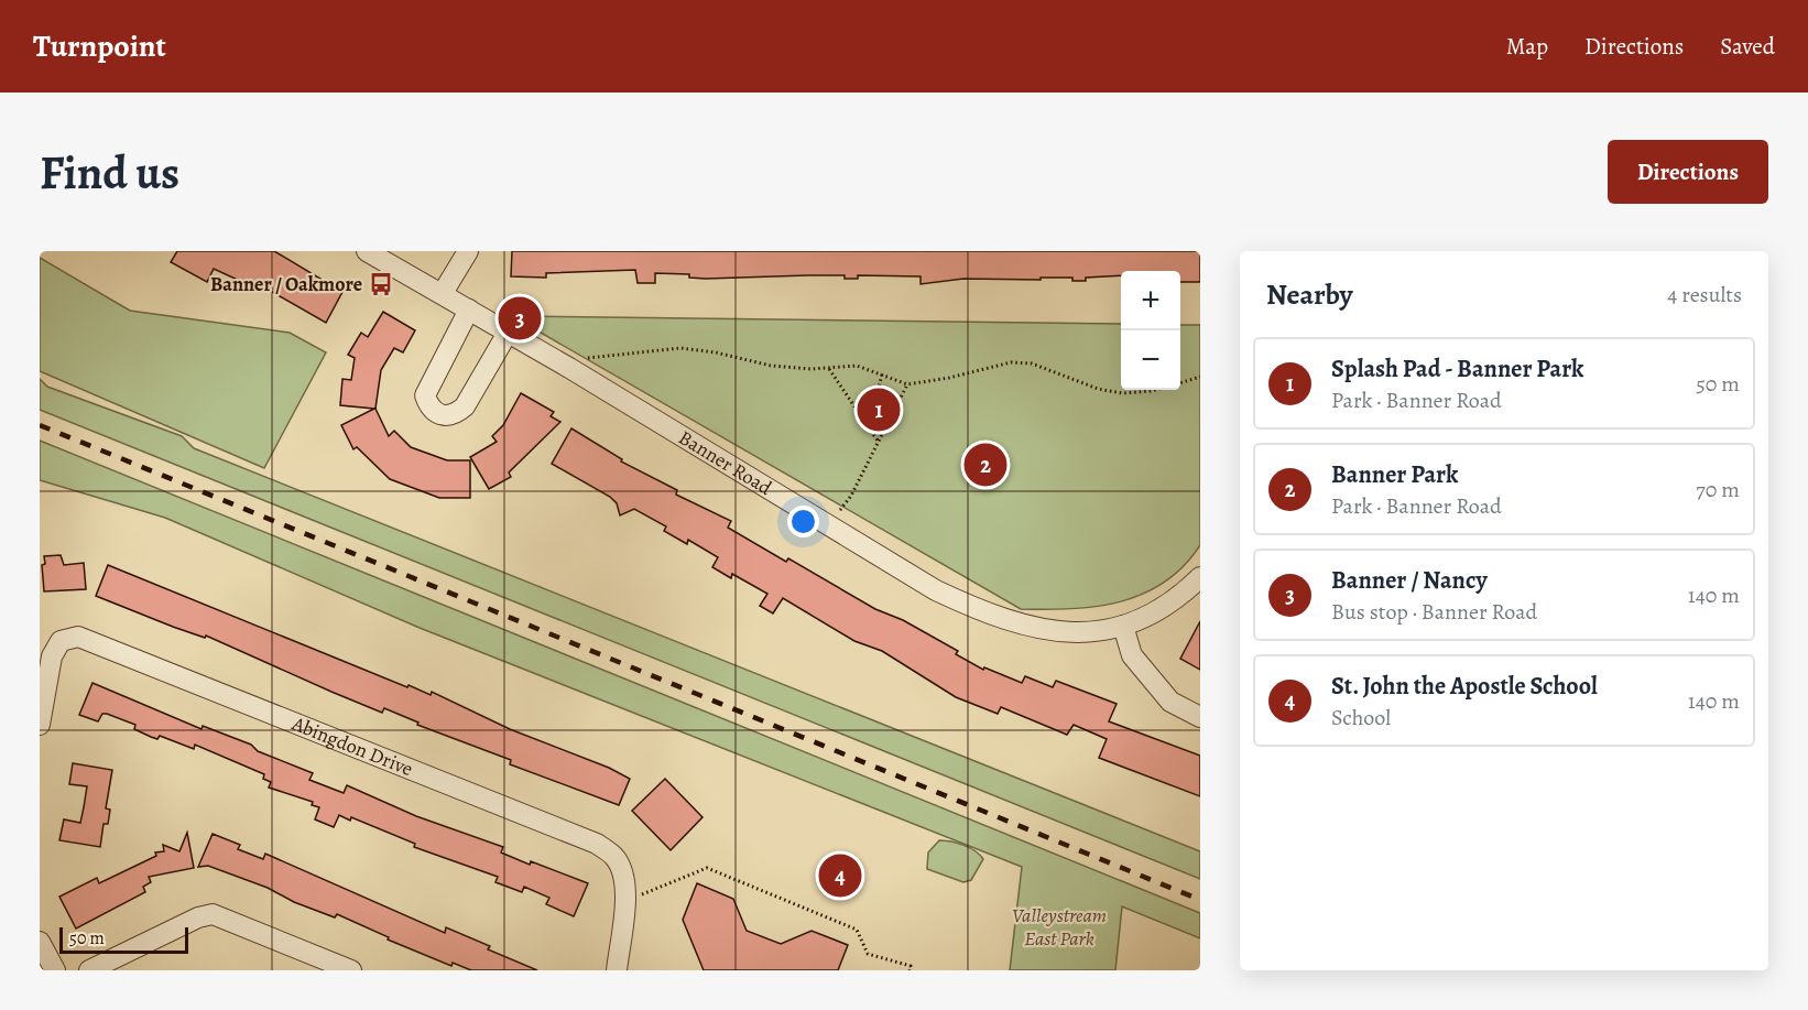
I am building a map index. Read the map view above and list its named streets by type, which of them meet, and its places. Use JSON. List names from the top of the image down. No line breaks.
{"streets":{"street":["Banner Road","Abingdon Drive"]},"parks":["Valleystream East Park"],"places":{"bus stop":["Banner / Oakmore"]},"scale_bar":"50 m","page":{"header":"Turnpoint","nav":["Map","Directions","Saved"],"buttons":"Directions","title":"Find us","heading":["Nearby","4 results"],"map_buttons":["+","−"],"pins":["3","1","2","4"],"list":[{"mark":"1","name":"Splash Pad - Banner Park","note":"Park · Banner Road","value":"50 m"},{"mark":"2","name":"Banner Park","note":"Park · Banner Road","value":"70 m"},{"mark":"3","name":"Banner / Nancy","note":"Bus stop · Banner Road","value":"140 m"},{"mark":"4","name":"St. John the Apostle School","note":"School","value":"140 m"}],"scale":"50 m"}}
